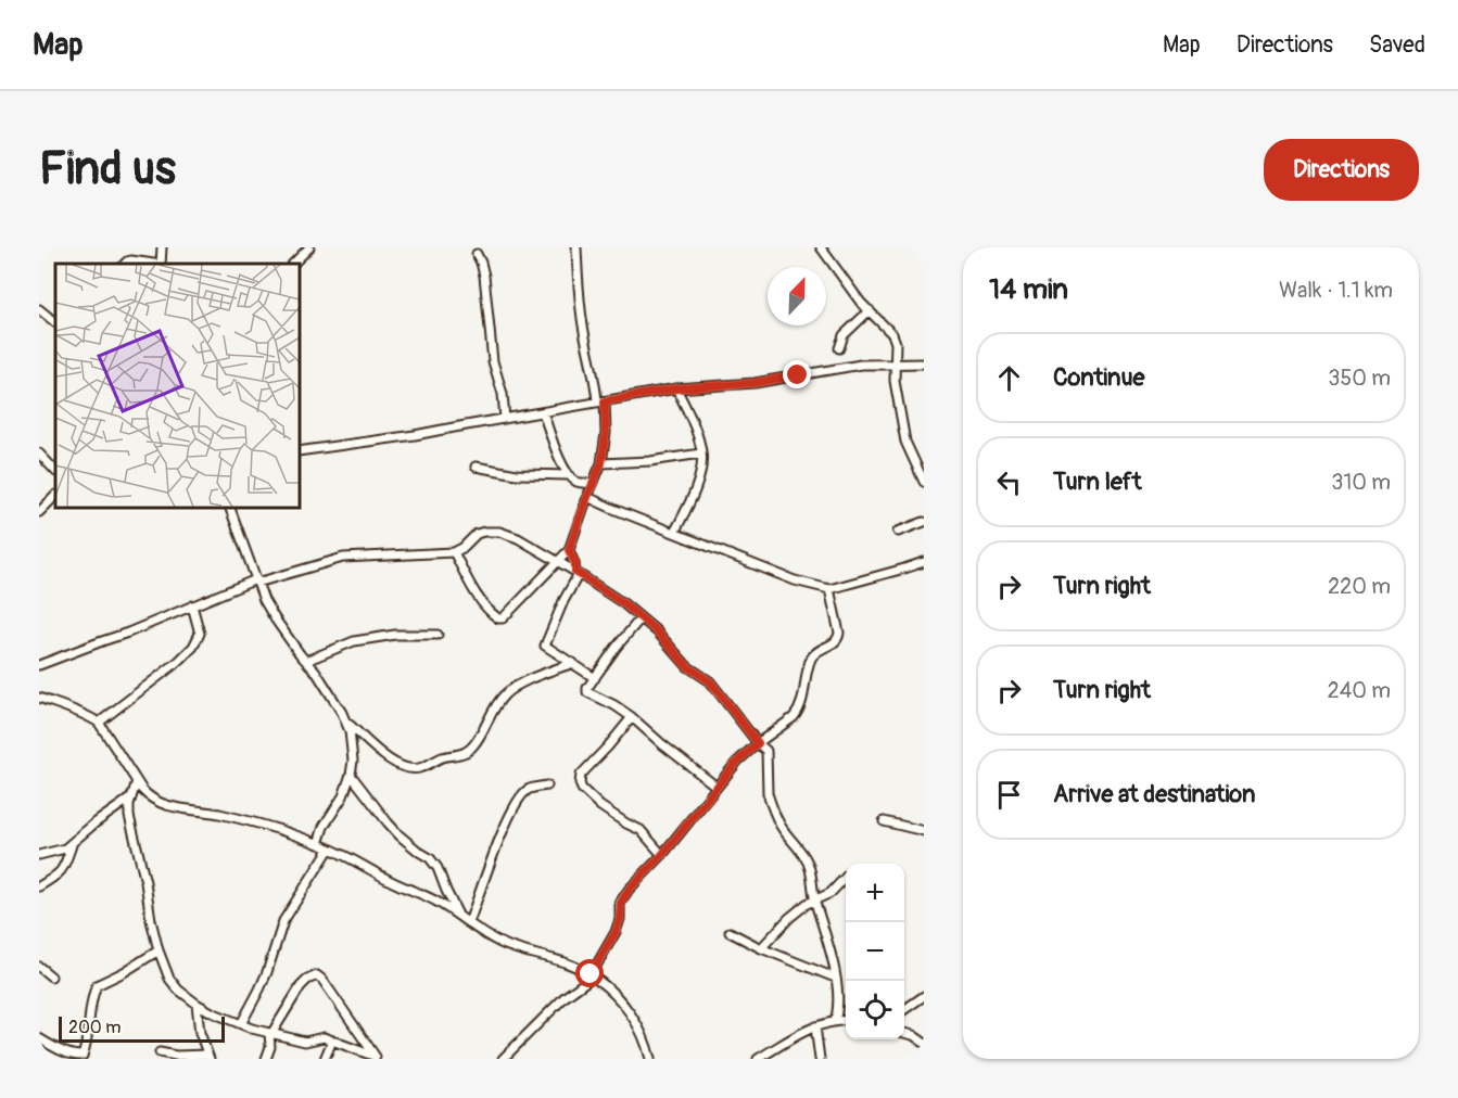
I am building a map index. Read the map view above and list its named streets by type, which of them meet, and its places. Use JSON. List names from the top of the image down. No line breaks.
{"scale_bar":"200 m","north":"top right","page":{"header":"Map","nav":["Map","Directions","Saved"],"buttons":"Directions","title":"Find us","heading":["14 min","Walk · 1.1 km"],"list":[["Continue","350 m"],["Turn left","310 m"],["Turn right","220 m"],["Turn right","240 m"],"Arrive at destination"],"map_buttons":["+","−"],"scale":"200 m"}}
